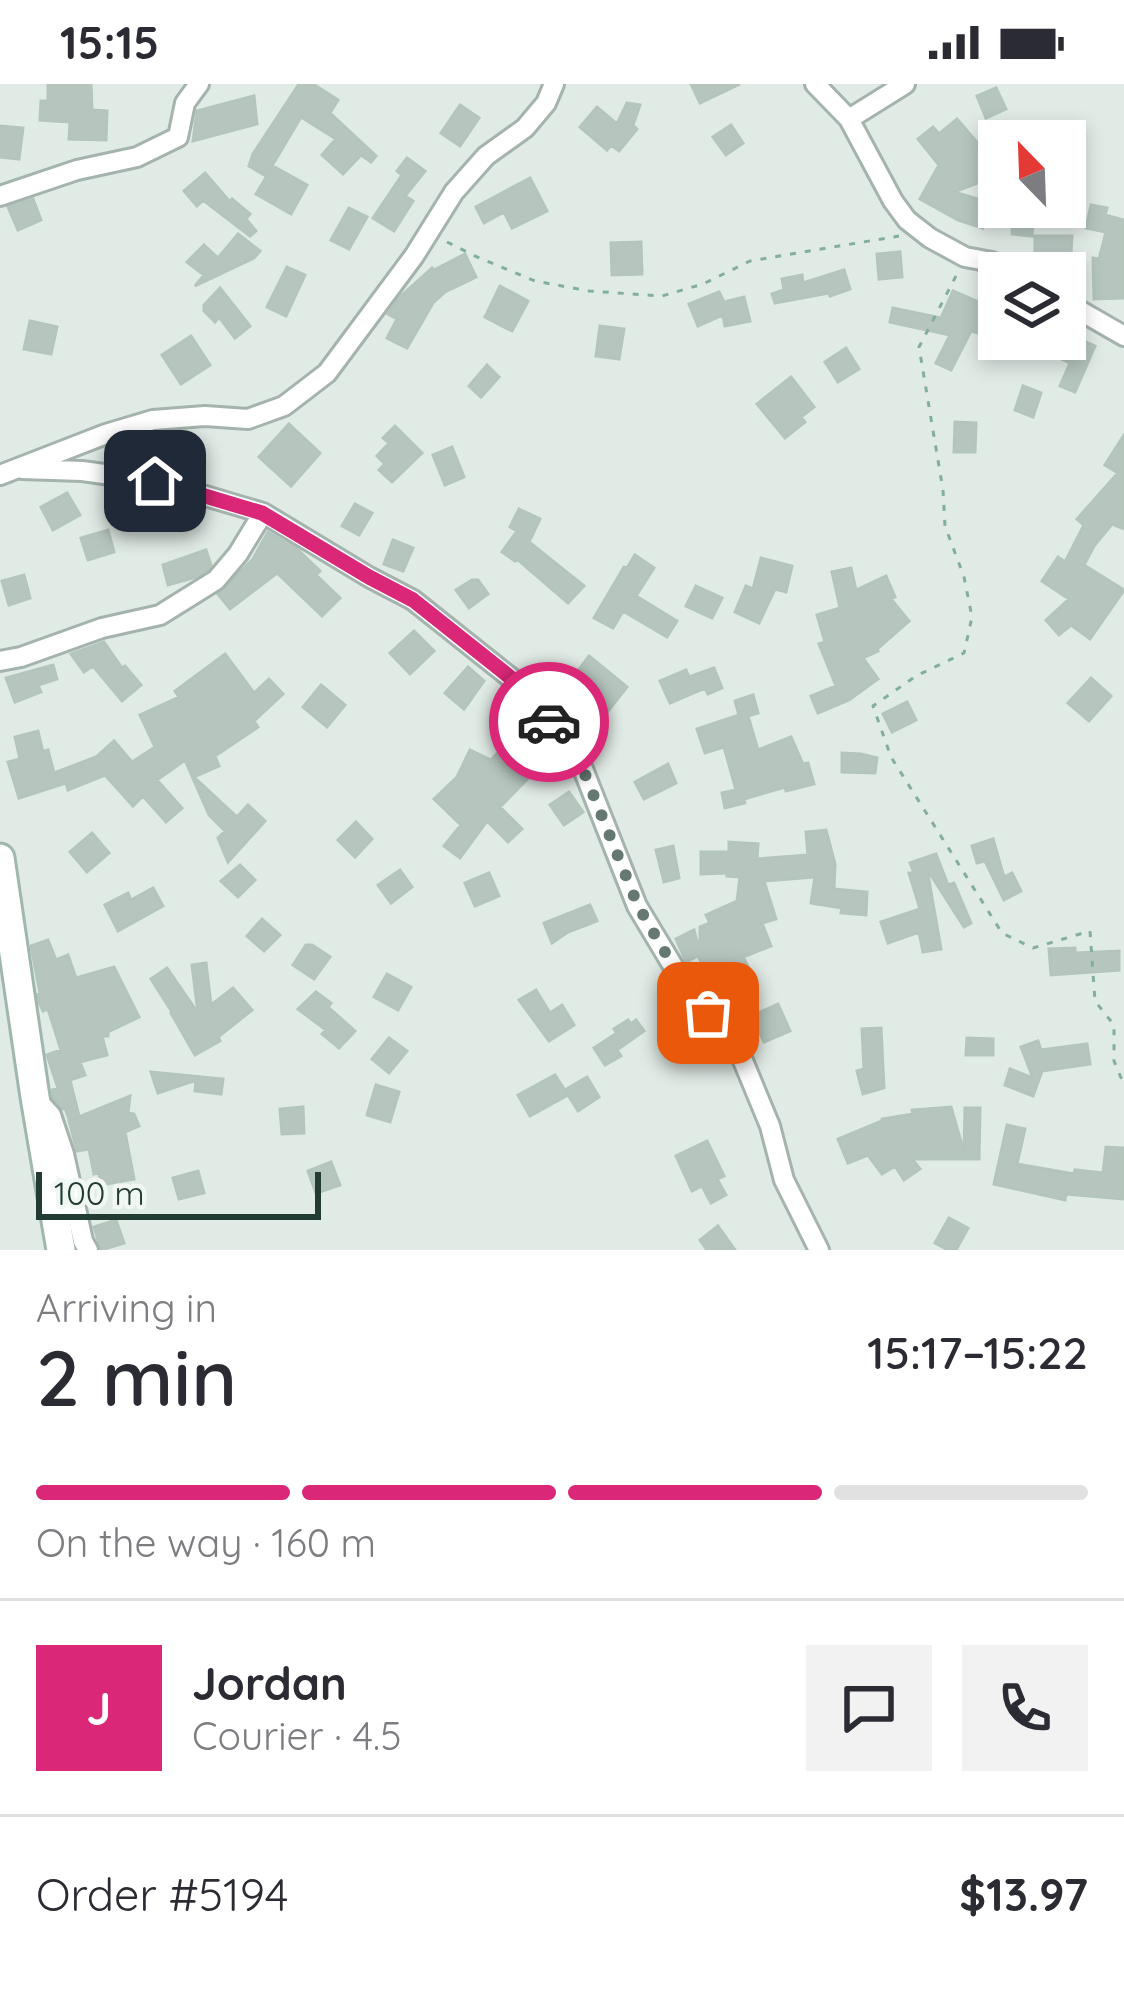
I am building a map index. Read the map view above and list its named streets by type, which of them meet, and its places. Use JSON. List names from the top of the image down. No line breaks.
{"scale_bar":"100 m","north":"top left","page":{"status":"15:15","scale":"100 m","heading":["2 min","Arriving in","15:17–15:22"],"panel":["Jordan","Courier · 4.5","Order #5194","$13.97"],"bar":"On the way · 160 m","round":"J"}}
